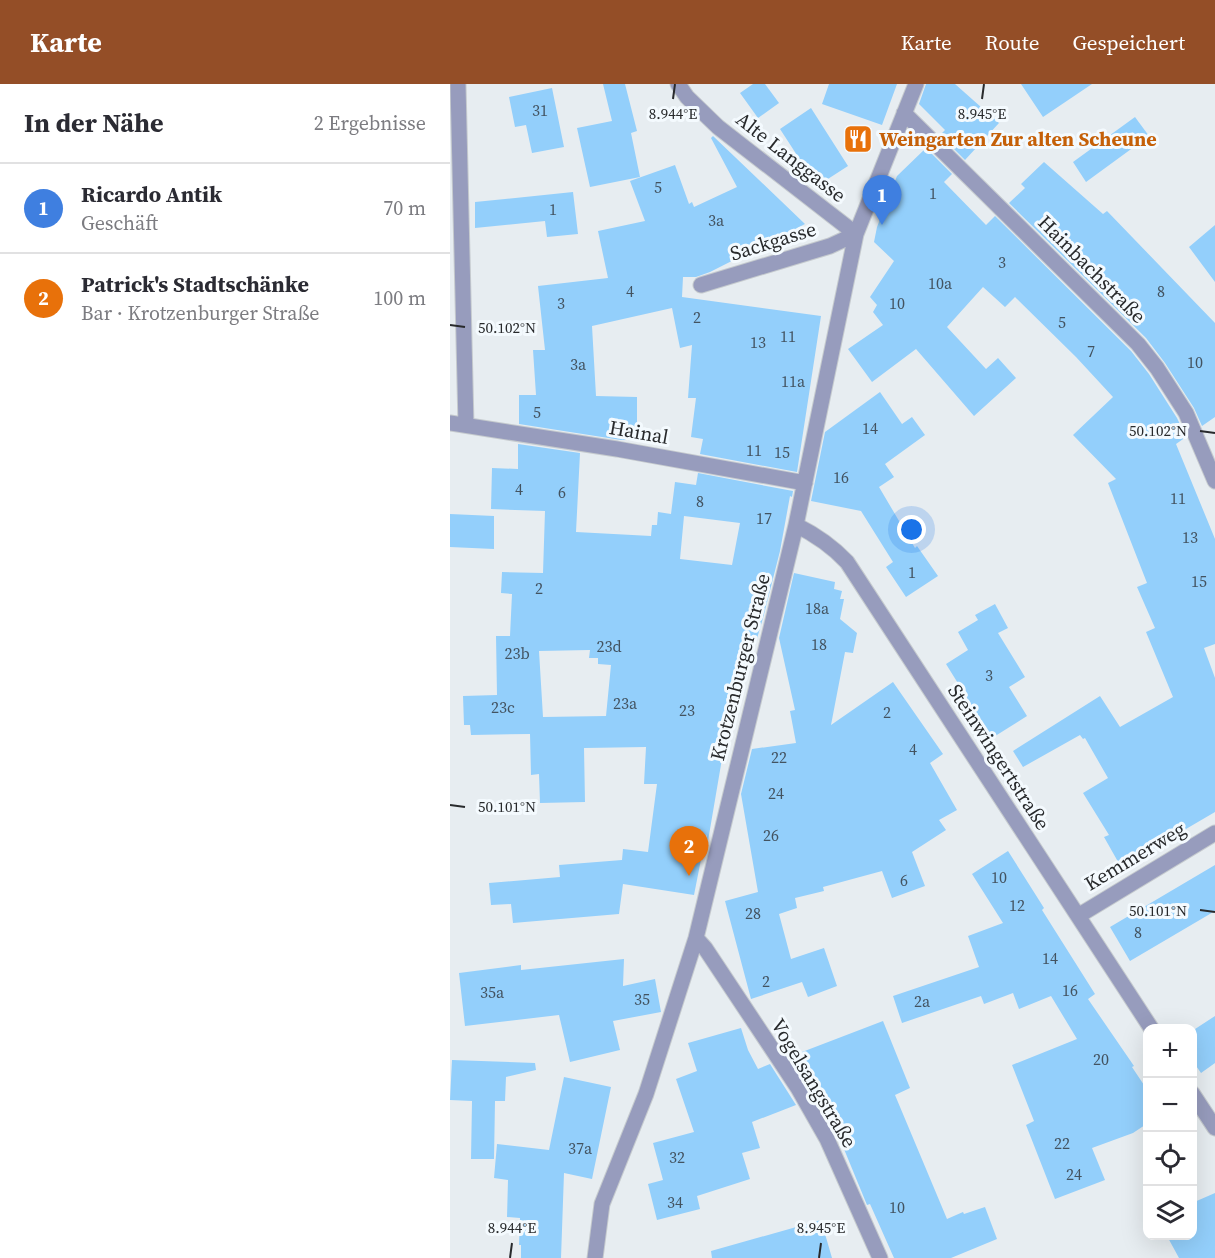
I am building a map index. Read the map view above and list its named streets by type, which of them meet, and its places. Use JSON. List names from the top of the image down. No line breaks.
{"streets":{"street":["Alte Langgasse","Sackgasse","Hainbachstraße","Hainal","Krotzenburger Straße","Steinwingertstraße","Kemmerweg","Vogelsangstraße"]},"crossings":[["Alte Langgasse","Sackgasse"],["Alte Langgasse","Krotzenburger Straße"],["Sackgasse","Krotzenburger Straße"],["Hainbachstraße","Krotzenburger Straße"],["Hainal","Krotzenburger Straße"],["Krotzenburger Straße","Steinwingertstraße"],["Krotzenburger Straße","Vogelsangstraße"],["Steinwingertstraße","Kemmerweg"]],"places":{"restaurant":["Weingarten Zur alten Scheune"]},"house_numbers":["31","5","1","1","3a","3","10a","4","8","3","10","2","5","11","13","7","10","3a","11a","5","14","11","15","16","4","6","11","8","17","13","1","15","2","18a","18","23d","23b","3","23a","23c","23","2","4","22","24","26","10","6","12","28","8","14","2","16","35a","35","2a","20","22","37a","32","24","34","10"],"page":{"header":"Karte","nav":["Karte","Route","Gespeichert"],"heading":["In der Nähe","2 Ergebnisse"],"list":[{"mark":"1","name":"Ricardo Antik","note":"Geschäft","value":"70 m"},{"mark":"2","name":"Patrick's Stadtschänke","note":"Bar · Krotzenburger Straße","value":"100 m"}],"pins":["1","2"],"map_buttons":["+","−"]},"coordinates":["8.944°E","8.945°E","50.102°N","50.101°N"]}
